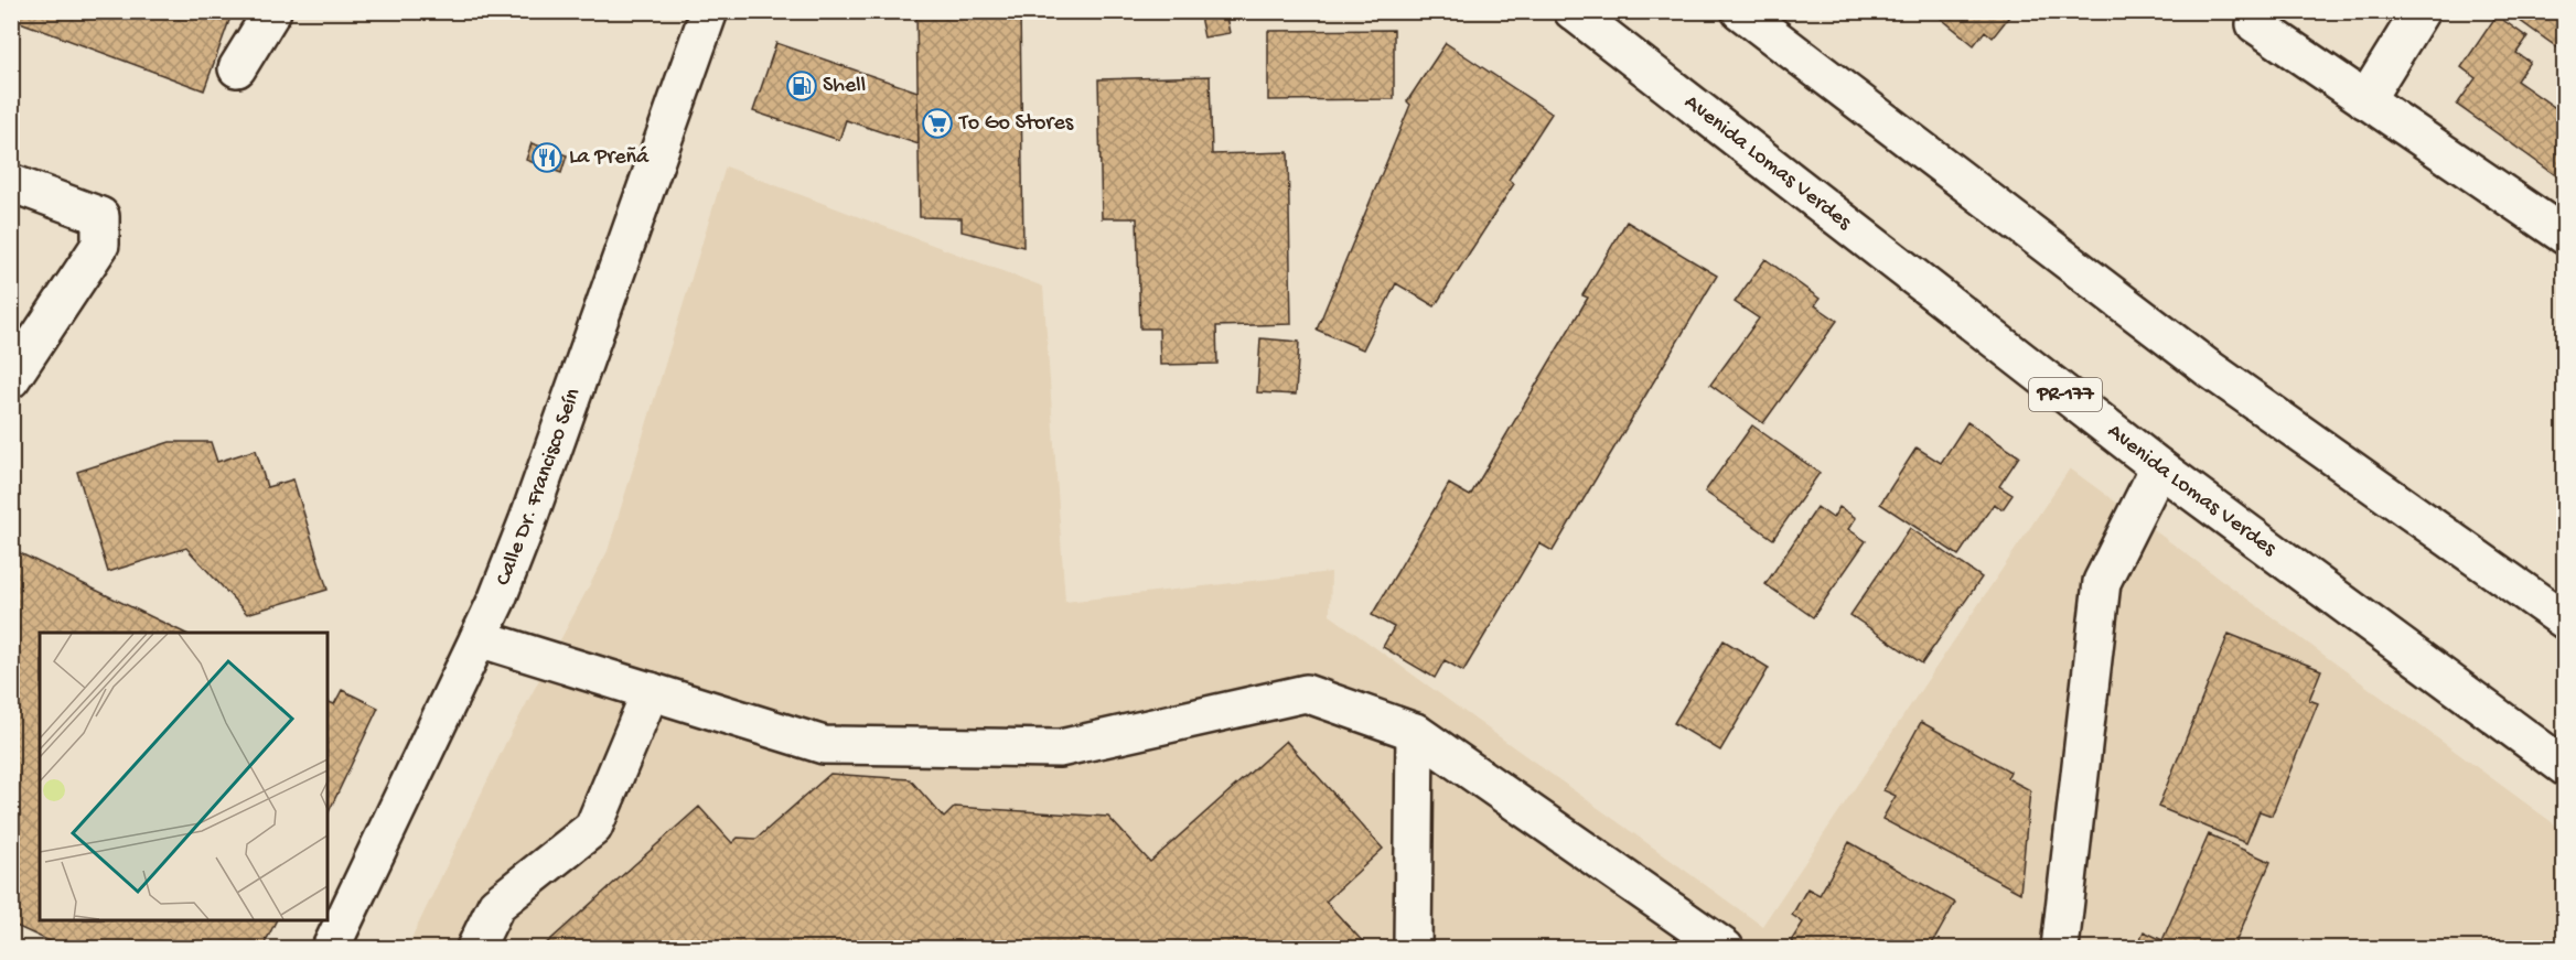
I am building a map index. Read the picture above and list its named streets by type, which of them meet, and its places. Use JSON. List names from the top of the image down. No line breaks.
{"streets":{"main road":["Avenida Lomas Verdes","PR-177","Calle Dr. Francisco Seín"]},"places":{"fuel station":["Shell"],"supermarket":["To Go Stores"],"restaurant":["La Preñá"]}}
